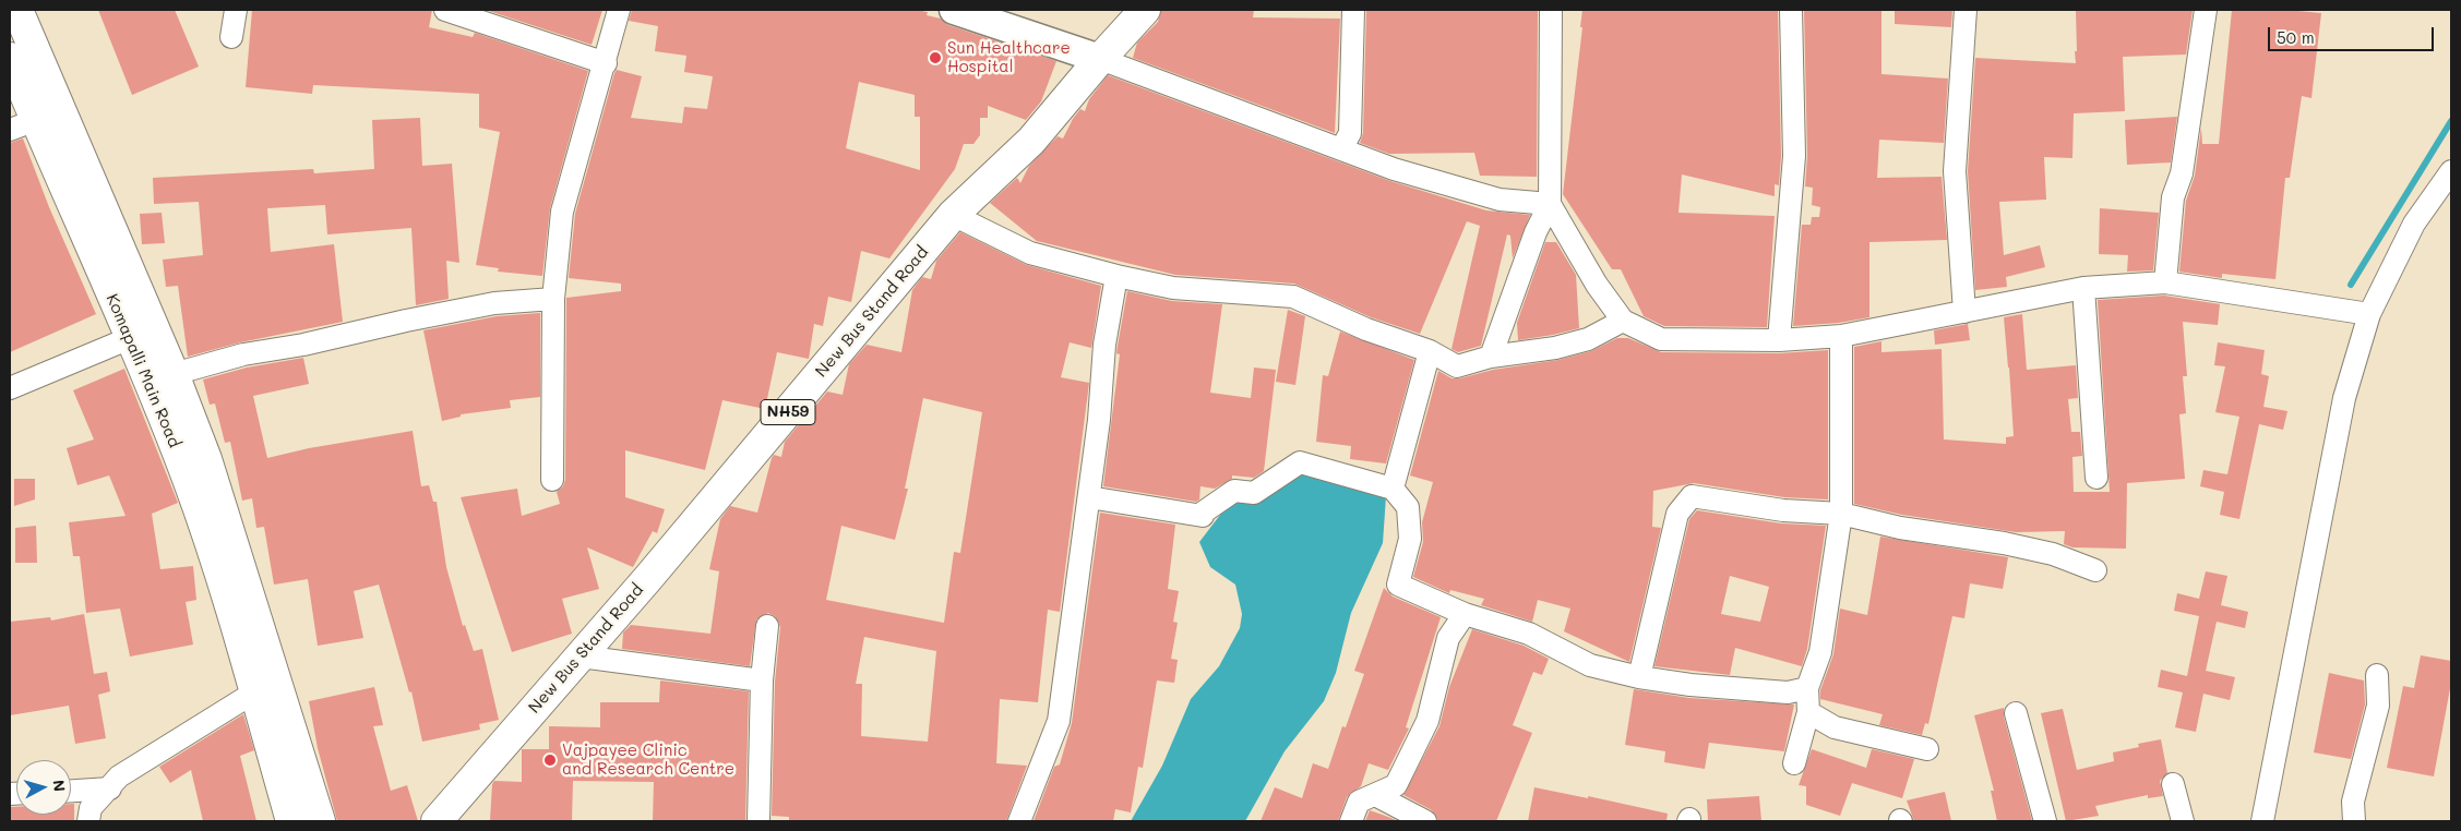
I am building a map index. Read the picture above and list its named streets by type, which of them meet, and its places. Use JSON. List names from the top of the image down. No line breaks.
{"streets":{"main road":["New Bus Stand Road","Komapalli Main Road","NH59"]},"places":["Sun Healthcare Hospital","Vajpayee Clinic and Research Centre"],"scale_bar":"50 m","north":"right"}
